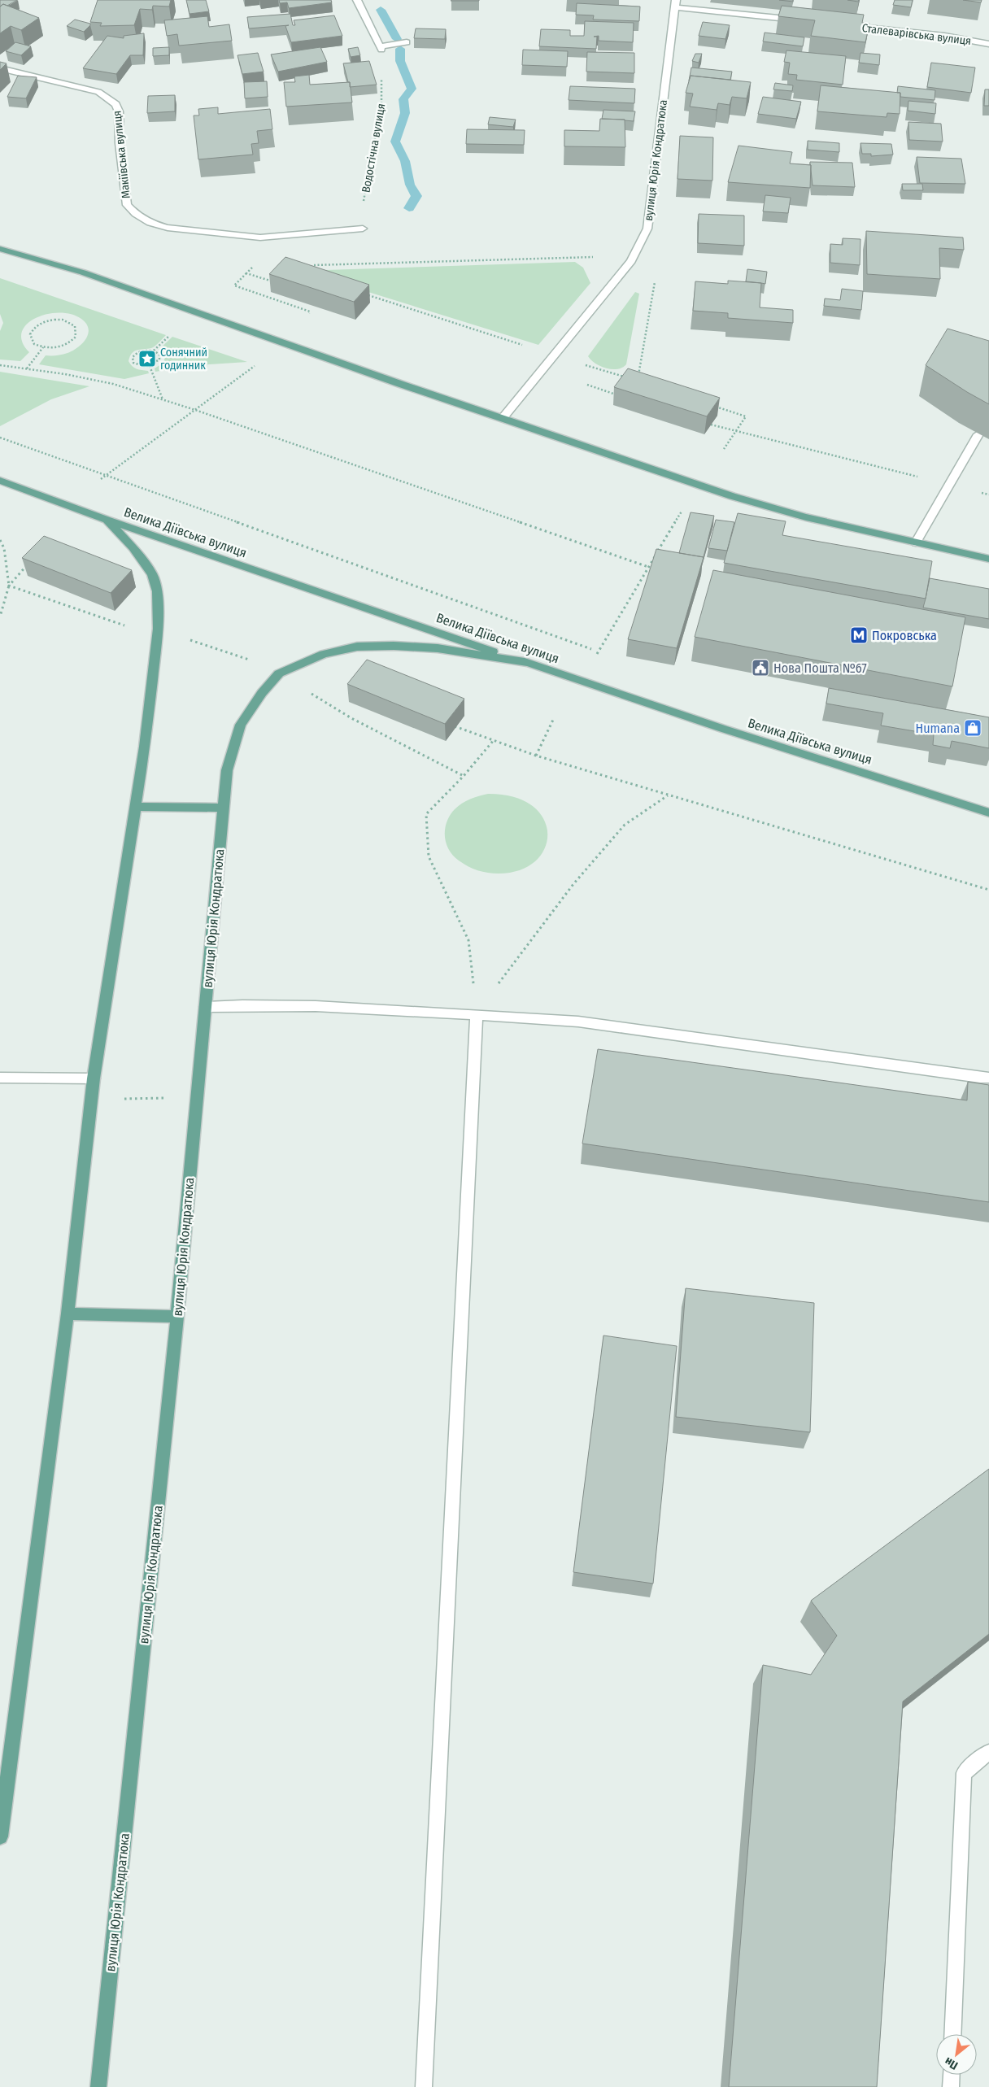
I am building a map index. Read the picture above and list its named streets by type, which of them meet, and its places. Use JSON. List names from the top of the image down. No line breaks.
{"streets":{"main road":["вулиця Юрія Кондратюка","Велика Діївська вулиця"],"street":["Сталеварівська вулиця","Макіївська вулиця"],"path":["Водостічна вулиця"]},"crossings":[["Водостічна вулиця","Макіївська вулиця"],["вулиця Юрія Кондратюка","Велика Діївська вулиця"]],"places":{"place":["Сонячний годинник"],"metro station":["Покровська"],"public building":["Нова Пошта №67"],"shop":["Humana"]},"north":"bottom left"}
